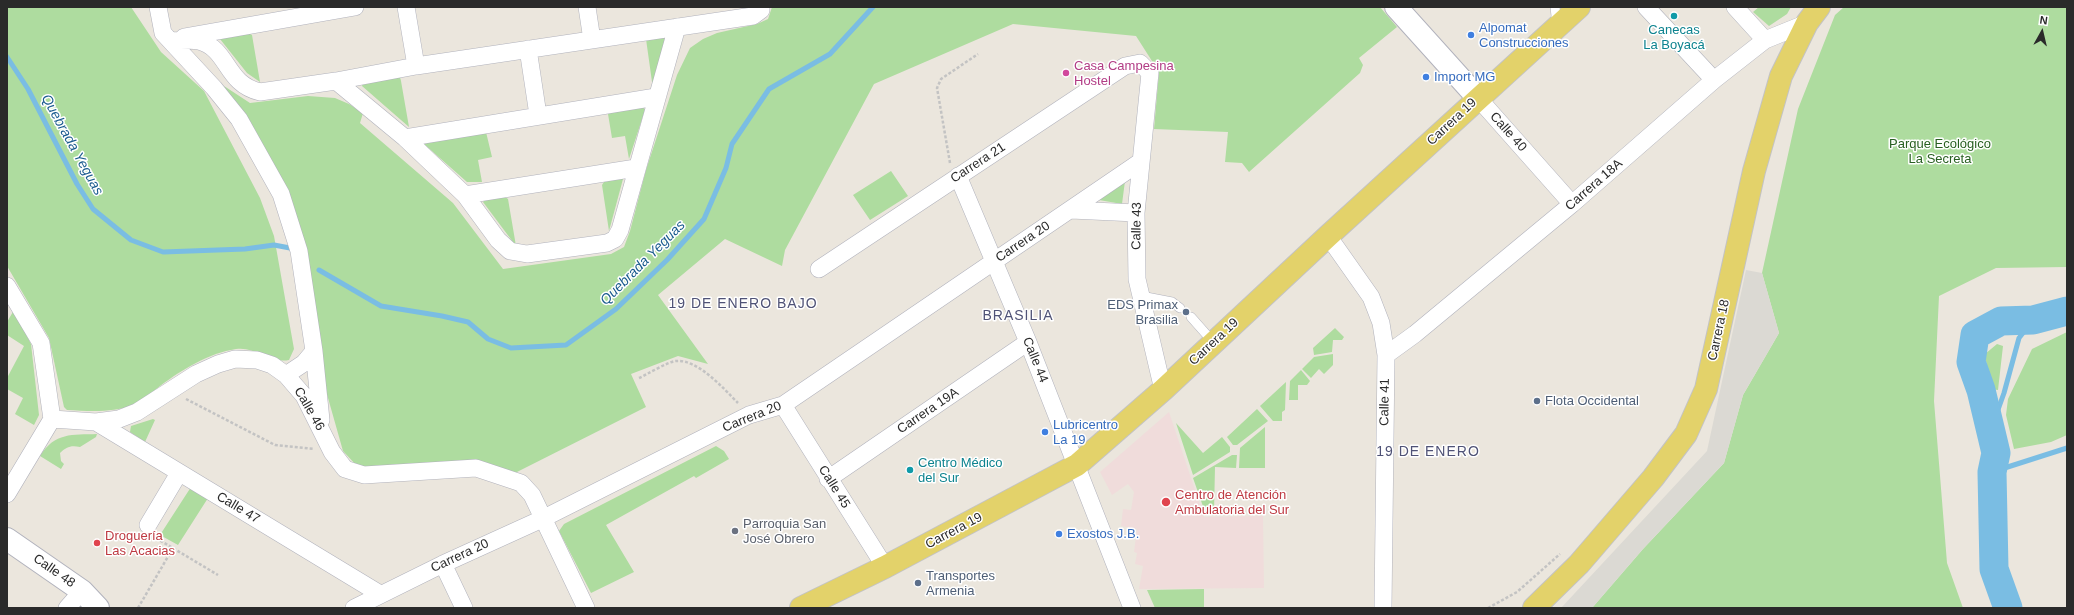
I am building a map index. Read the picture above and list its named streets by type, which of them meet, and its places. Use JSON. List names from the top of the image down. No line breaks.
{"streets":{"main road":["Carrera 19","Carrera 18"],"street":["Calle 40","Carrera 21","Carrera 18A","Calle 43","Carrera 20","Calle 44","Calle 41","Calle 46","Carrera 19A","Calle 45","Calle 47","Calle 48"]},"crossings":[["Carrera 19","Calle 40"],["Carrera 19","Calle 43"],["Carrera 19","Calle 44"],["Carrera 19","Calle 41"],["Carrera 19","Calle 45"],["Calle 40","Carrera 18A"],["Carrera 21","Calle 43"],["Carrera 21","Calle 44"],["Carrera 18A","Carrera 18"],["Carrera 18A","Calle 41"],["Calle 43","Carrera 20"],["Carrera 20","Calle 44"],["Carrera 20","Calle 46"],["Carrera 20","Calle 45"],["Carrera 20","Calle 47"],["Calle 44","Carrera 19A"],["Calle 46","Calle 47"],["Carrera 19A","Calle 45"]],"districts":["19 DE ENERO BAJO","BRASILIA","19 DE ENERO"],"water":["Quebrada Yeguas"],"parks":["Parque Ecológico La Secreta"],"places":["Canecas La Boyacá","Alpomat Construcciones","Casa Campesina Hostel","Import MG","EDS Primax Brasilia","Flota Occidental","Lubricentro La 19","Centro Médico del Sur","Centro de Atención Ambulatoria del Sur","Parroquia San José Obrero","Exostos J.B.","Droguería Las Acacias","Transportes Armenia"],"north":"top"}
